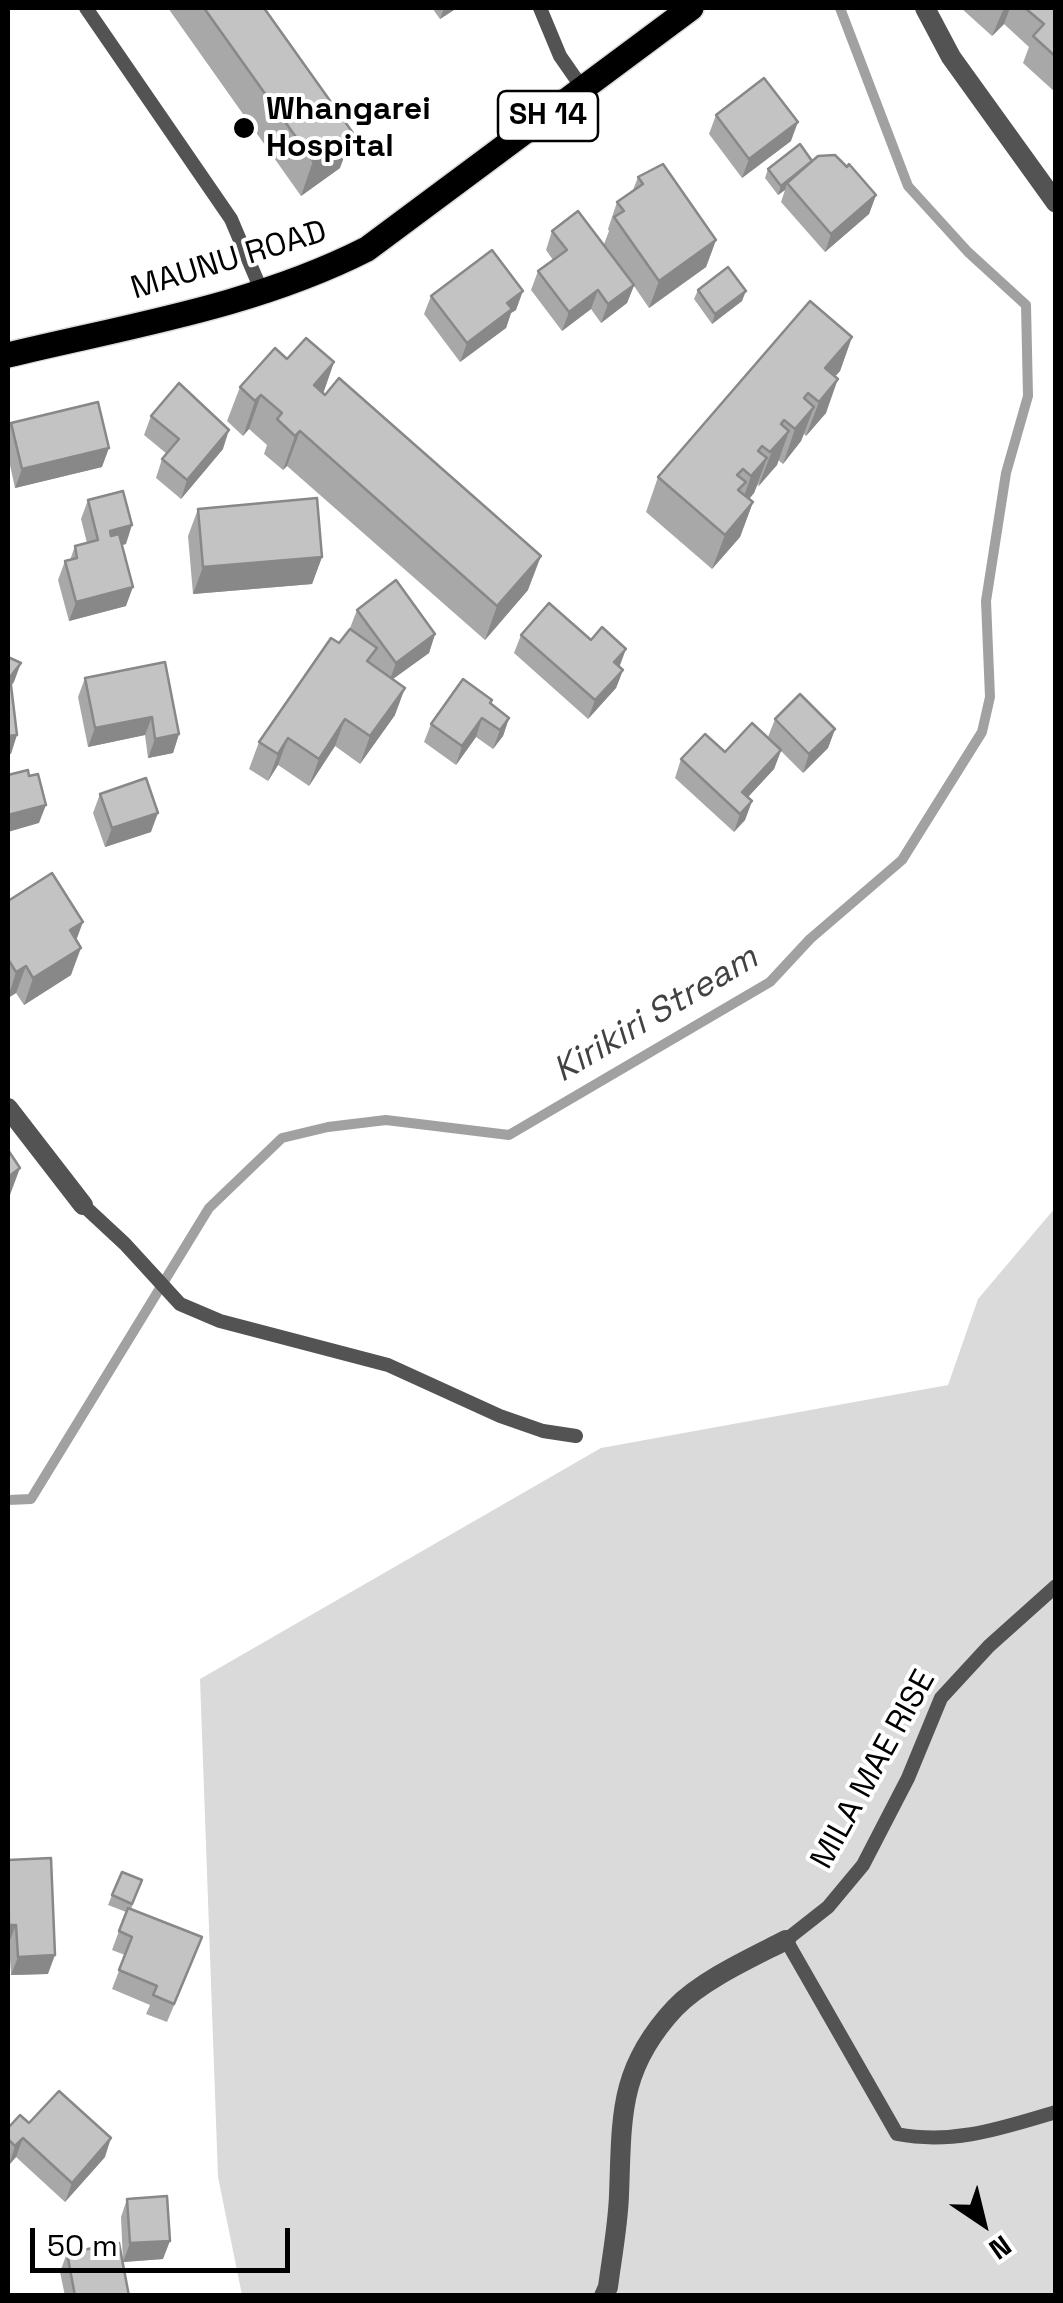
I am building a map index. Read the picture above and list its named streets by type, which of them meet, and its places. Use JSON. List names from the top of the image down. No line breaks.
{"streets":{"main road":["SH 14","MAUNU ROAD"],"street":["MILA MAE RISE"]},"water":["Kirikiri Stream"],"places":["Whangarei Hospital"],"scale_bar":"50 m","north":"bottom right"}
